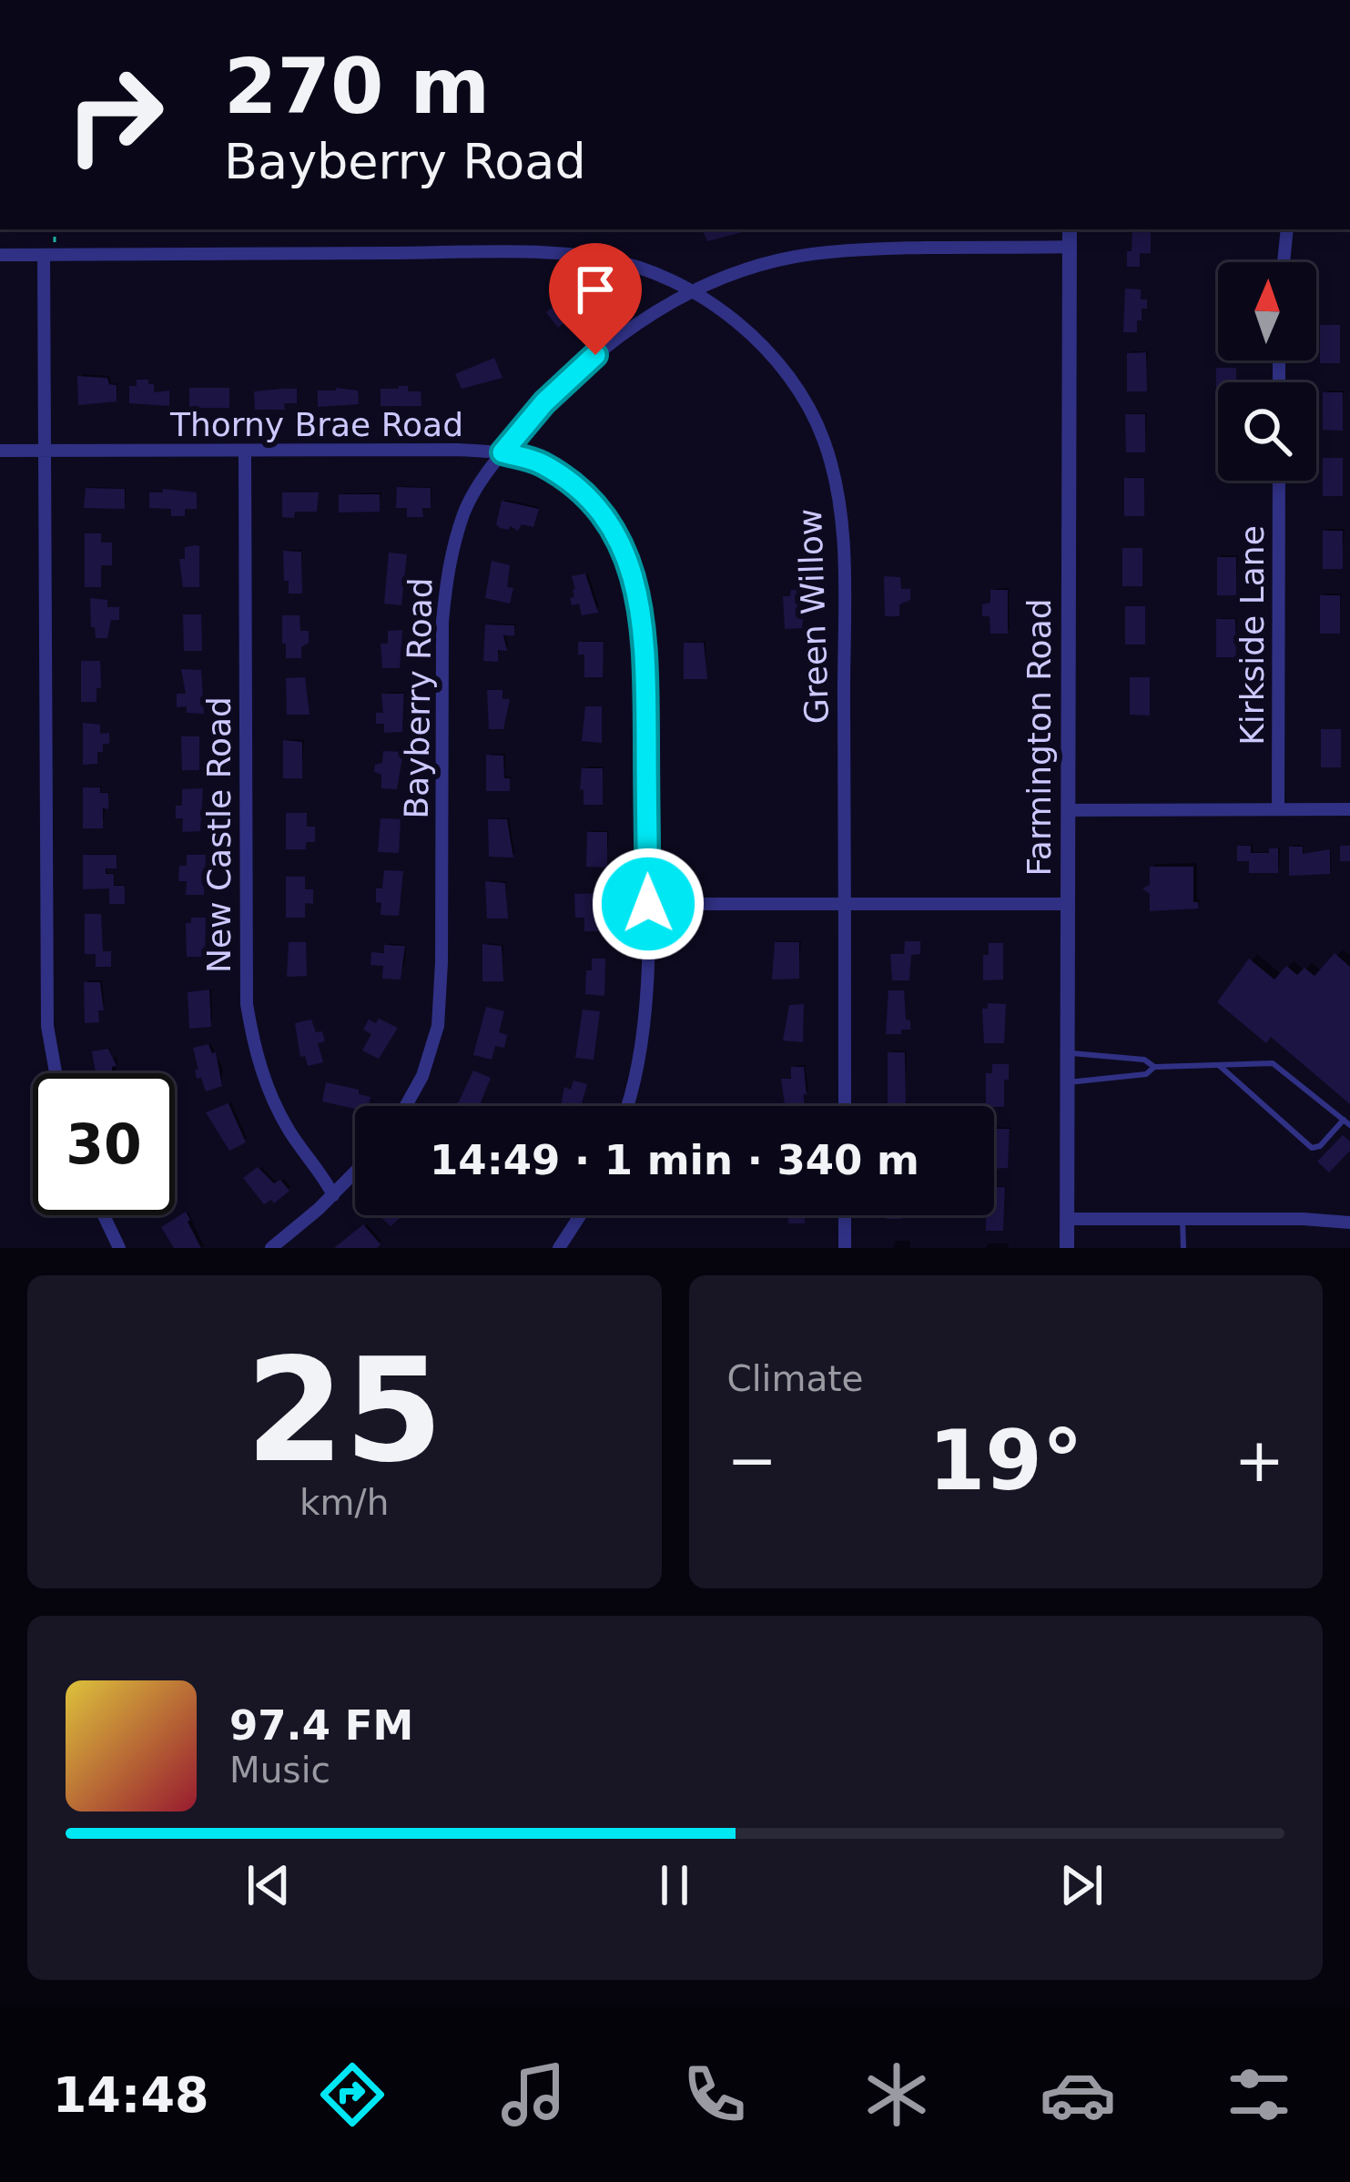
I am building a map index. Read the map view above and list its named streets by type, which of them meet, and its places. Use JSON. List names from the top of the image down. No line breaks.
{"streets":{"street":["Thorny Brae Road","Green Willow","Kirkside Lane","Bayberry Road","Farmington Road","New Castle Road"]},"crossings":[["Thorny Brae Road","Bayberry Road"],["Thorny Brae Road","New Castle Road"],["Green Willow","Bayberry Road"],["Bayberry Road","Farmington Road"]],"north":"top","page":{"turn":["270 m","Bayberry Road"],"limit":"30","trip":"14:49 · 1 min · 340 m","tile":[["25","km/h"],"Climate"],"heat":["−","19°","+"],"song":["97.4 FM","Music"],"tabs":"14:48"}}
